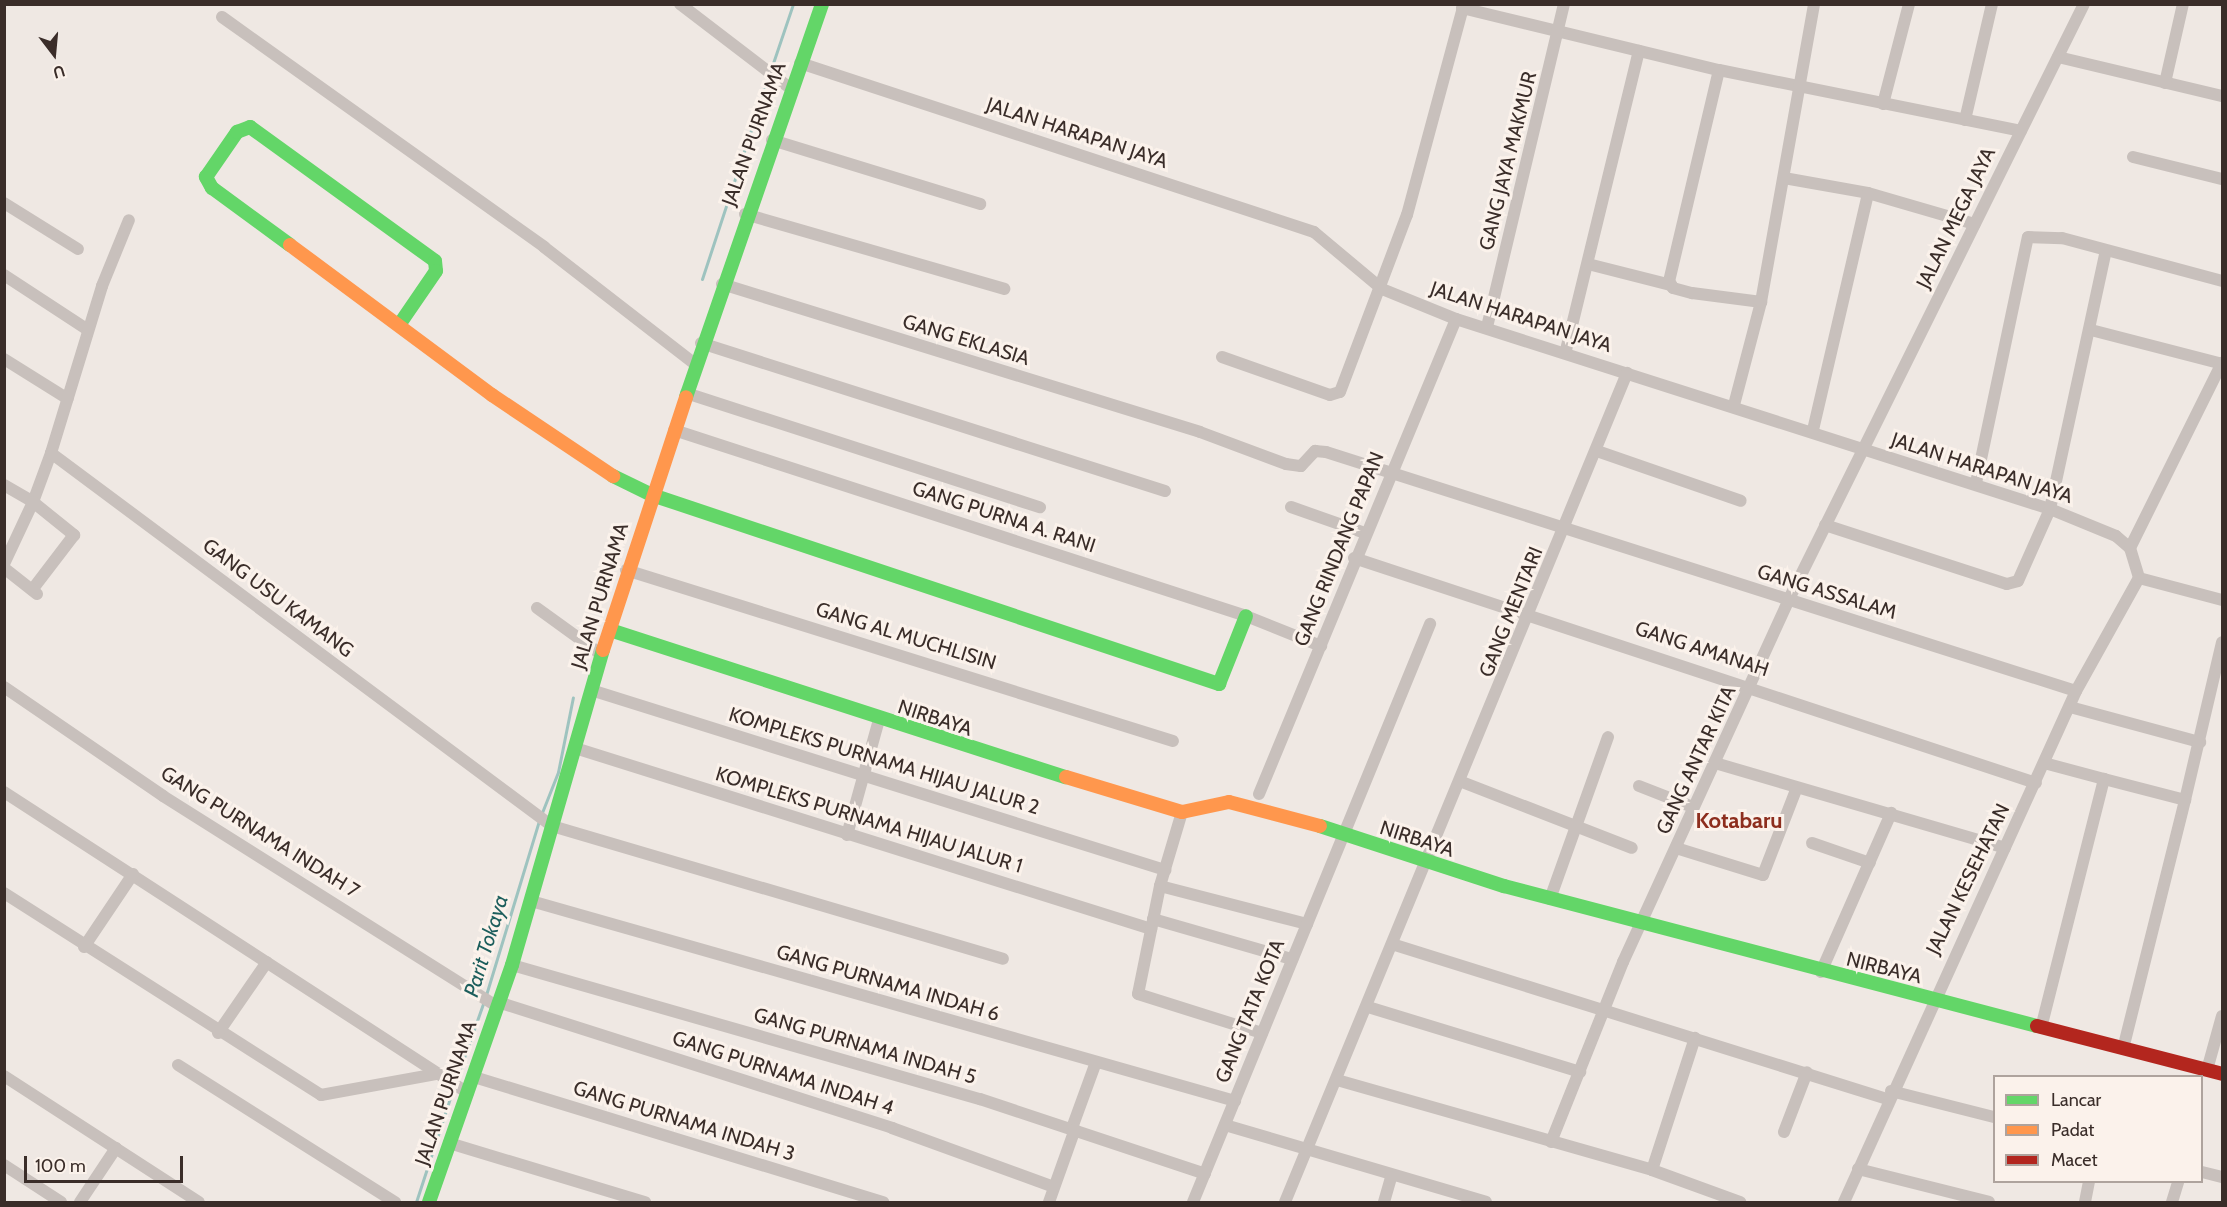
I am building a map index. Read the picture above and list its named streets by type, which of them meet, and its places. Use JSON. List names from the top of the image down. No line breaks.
{"streets":{"street":["JALAN HARAPAN JAYA","JALAN PURNAMA","GANG JAYA MAKMUR","JALAN MEGA JAYA","GANG EKLASIA","GANG PURNA A. RANI","GANG RINDANG PAPAN","GANG ASSALAM","GANG USU KAMANG","GANG MENTARI","GANG AL MUCHLISIN","GANG AMANAH","NIRBAYA","GANG ANTAR KITA","KOMPLEKS PURNAMA HIJAU JALUR 2","KOMPLEKS PURNAMA HIJAU JALUR 1","GANG PURNAMA INDAH 7","JALAN KESEHATAN","GANG PURNAMA INDAH 6","GANG TATA KOTA","GANG PURNAMA INDAH 5","GANG PURNAMA INDAH 4","GANG PURNAMA INDAH 3"]},"crossings":[["JALAN HARAPAN JAYA","JALAN PURNAMA"],["JALAN HARAPAN JAYA","GANG JAYA MAKMUR"],["JALAN HARAPAN JAYA","JALAN MEGA JAYA"],["JALAN HARAPAN JAYA","GANG RINDANG PAPAN"],["JALAN HARAPAN JAYA","GANG MENTARI"],["JALAN HARAPAN JAYA","GANG ANTAR KITA"],["JALAN PURNAMA","GANG EKLASIA"],["JALAN PURNAMA","GANG PURNA A. RANI"],["JALAN PURNAMA","GANG USU KAMANG"],["JALAN PURNAMA","GANG AL MUCHLISIN"],["JALAN PURNAMA","NIRBAYA"],["JALAN PURNAMA","KOMPLEKS PURNAMA HIJAU JALUR 2"],["JALAN PURNAMA","KOMPLEKS PURNAMA HIJAU JALUR 1"],["JALAN PURNAMA","GANG PURNAMA INDAH 7"],["JALAN PURNAMA","GANG PURNAMA INDAH 6"],["JALAN PURNAMA","GANG PURNAMA INDAH 5"],["JALAN PURNAMA","GANG PURNAMA INDAH 4"],["JALAN PURNAMA","GANG PURNAMA INDAH 3"],["JALAN MEGA JAYA","GANG ANTAR KITA"],["GANG EKLASIA","GANG RINDANG PAPAN"],["GANG EKLASIA","GANG ASSALAM"],["GANG PURNA A. RANI","GANG RINDANG PAPAN"],["GANG RINDANG PAPAN","GANG ASSALAM"],["GANG RINDANG PAPAN","GANG AMANAH"],["GANG RINDANG PAPAN","NIRBAYA"],["GANG ASSALAM","GANG MENTARI"],["GANG ASSALAM","GANG ANTAR KITA"],["GANG ASSALAM","JALAN KESEHATAN"],["GANG MENTARI","GANG AMANAH"],["GANG MENTARI","NIRBAYA"],["GANG AMANAH","GANG ANTAR KITA"],["GANG AMANAH","JALAN KESEHATAN"],["NIRBAYA","GANG ANTAR KITA"],["NIRBAYA","JALAN KESEHATAN"],["NIRBAYA","GANG TATA KOTA"],["KOMPLEKS PURNAMA HIJAU JALUR 1","GANG TATA KOTA"],["GANG PURNAMA INDAH 7","GANG PURNAMA INDAH 4"],["GANG PURNAMA INDAH 6","GANG TATA KOTA"],["GANG TATA KOTA","GANG PURNAMA INDAH 5"]],"districts":["Kotabaru"],"water":["Parit Tokaya"],"legend":["Lancar","Padat","Macet"],"scale_bar":"100 m","north":"bottom"}
